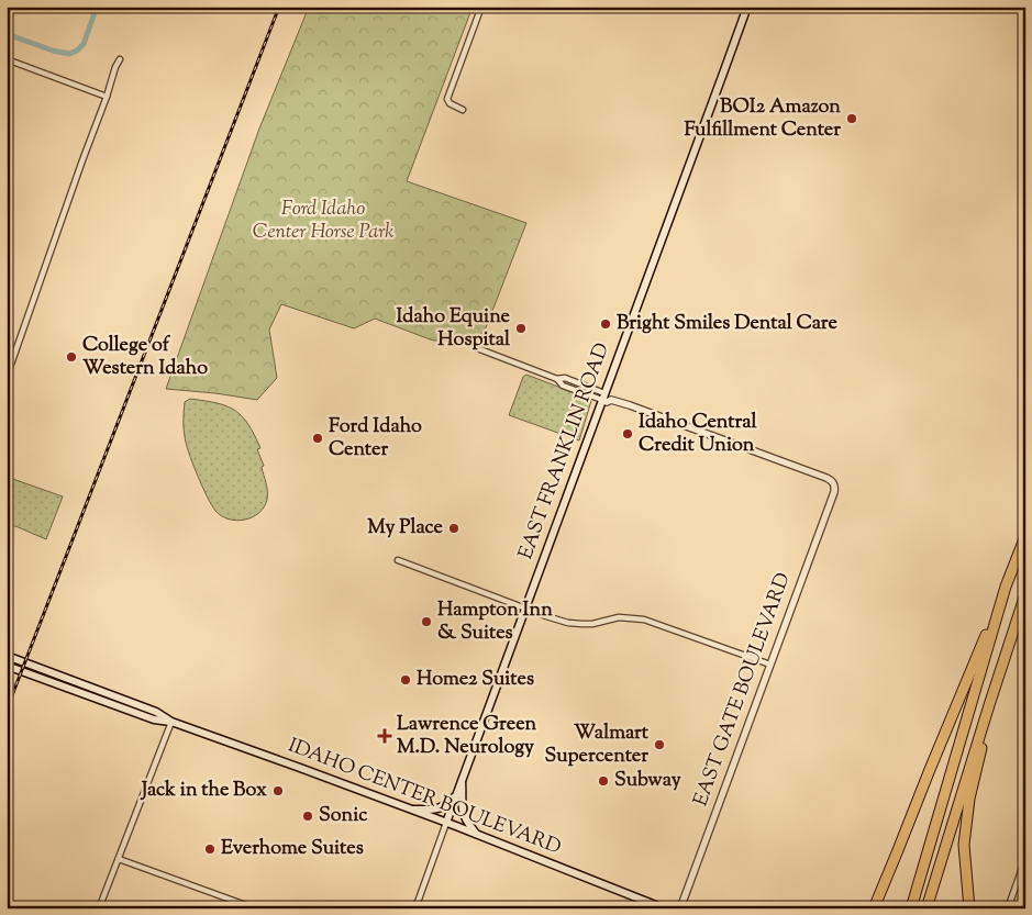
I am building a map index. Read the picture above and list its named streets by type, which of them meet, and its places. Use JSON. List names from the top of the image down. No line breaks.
{"streets":{"main road":["EAST FRANKLIN ROAD","IDAHO CENTER BOULEVARD"],"street":["EAST GATE BOULEVARD"]},"crossings":[["EAST FRANKLIN ROAD","EAST GATE BOULEVARD"],["EAST FRANKLIN ROAD","IDAHO CENTER BOULEVARD"]],"parks":["Ford Idaho Center Horse Park"],"places":{"other":["BOI2 Amazon Fulfillment Center","Bright Smiles Dental Care","Idaho Equine Hospital","College of Western Idaho","Idaho Central Credit Union","Ford Idaho Center","My Place","Hampton Inn & Suites","Home2 Suites","Walmart Supercenter","Subway","Jack in the Box","Sonic","Everhome Suites"],"health":["Lawrence Green M.D. Neurology"]}}
